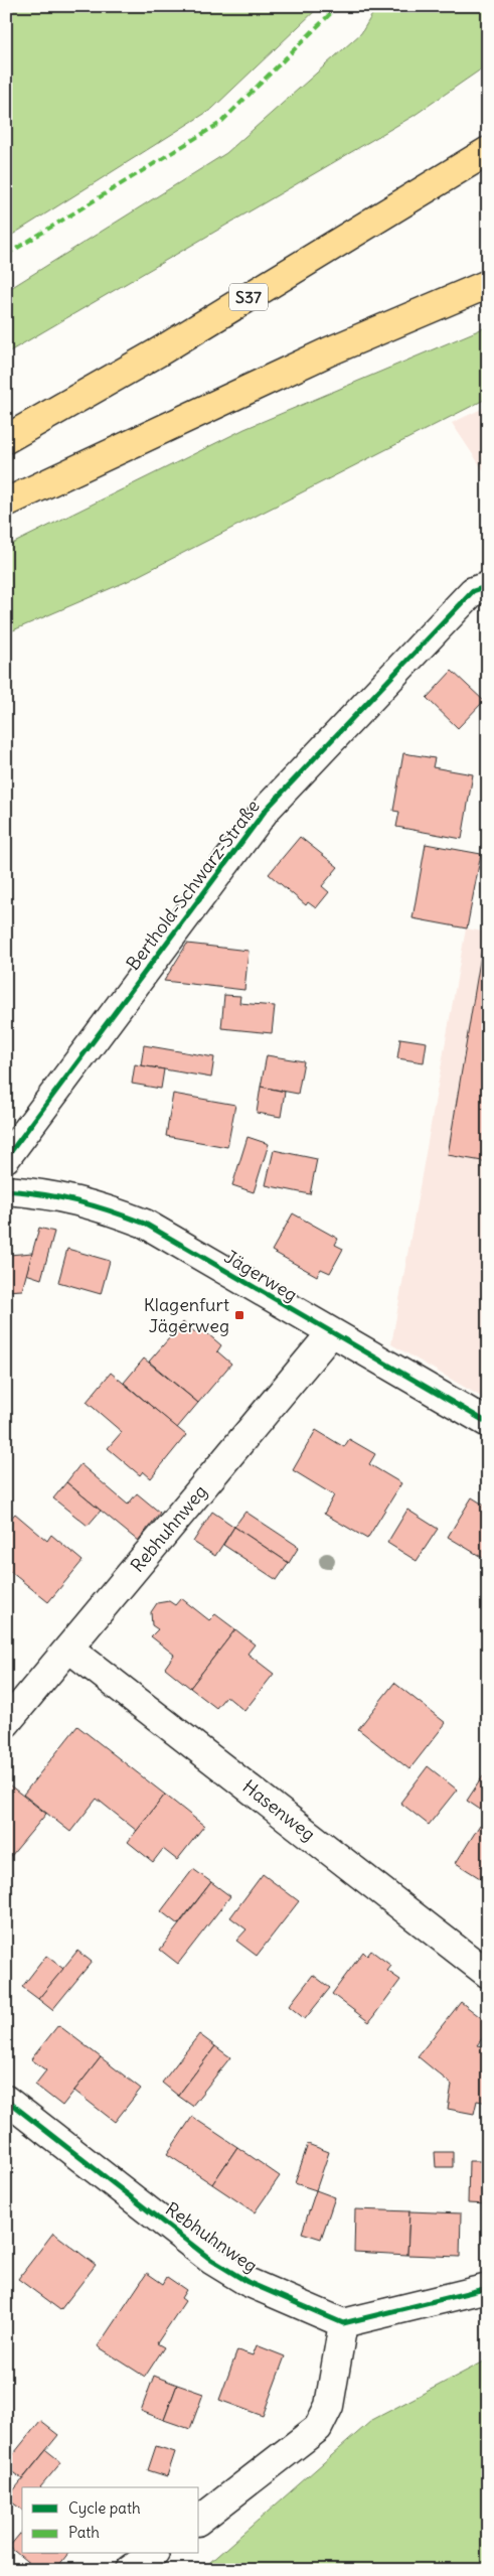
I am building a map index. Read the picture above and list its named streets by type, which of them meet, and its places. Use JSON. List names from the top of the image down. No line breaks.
{"streets":{"highway":["S37"],"street":["Berthold-Schwarz-Straße","Jägerweg","Rebhuhnweg","Hasenweg"]},"crossings":[["Jägerweg","Rebhuhnweg"],["Rebhuhnweg","Hasenweg"]],"places":{"transit":["Klagenfurt Jägerweg"]},"legend":["Cycle path","Path"]}
